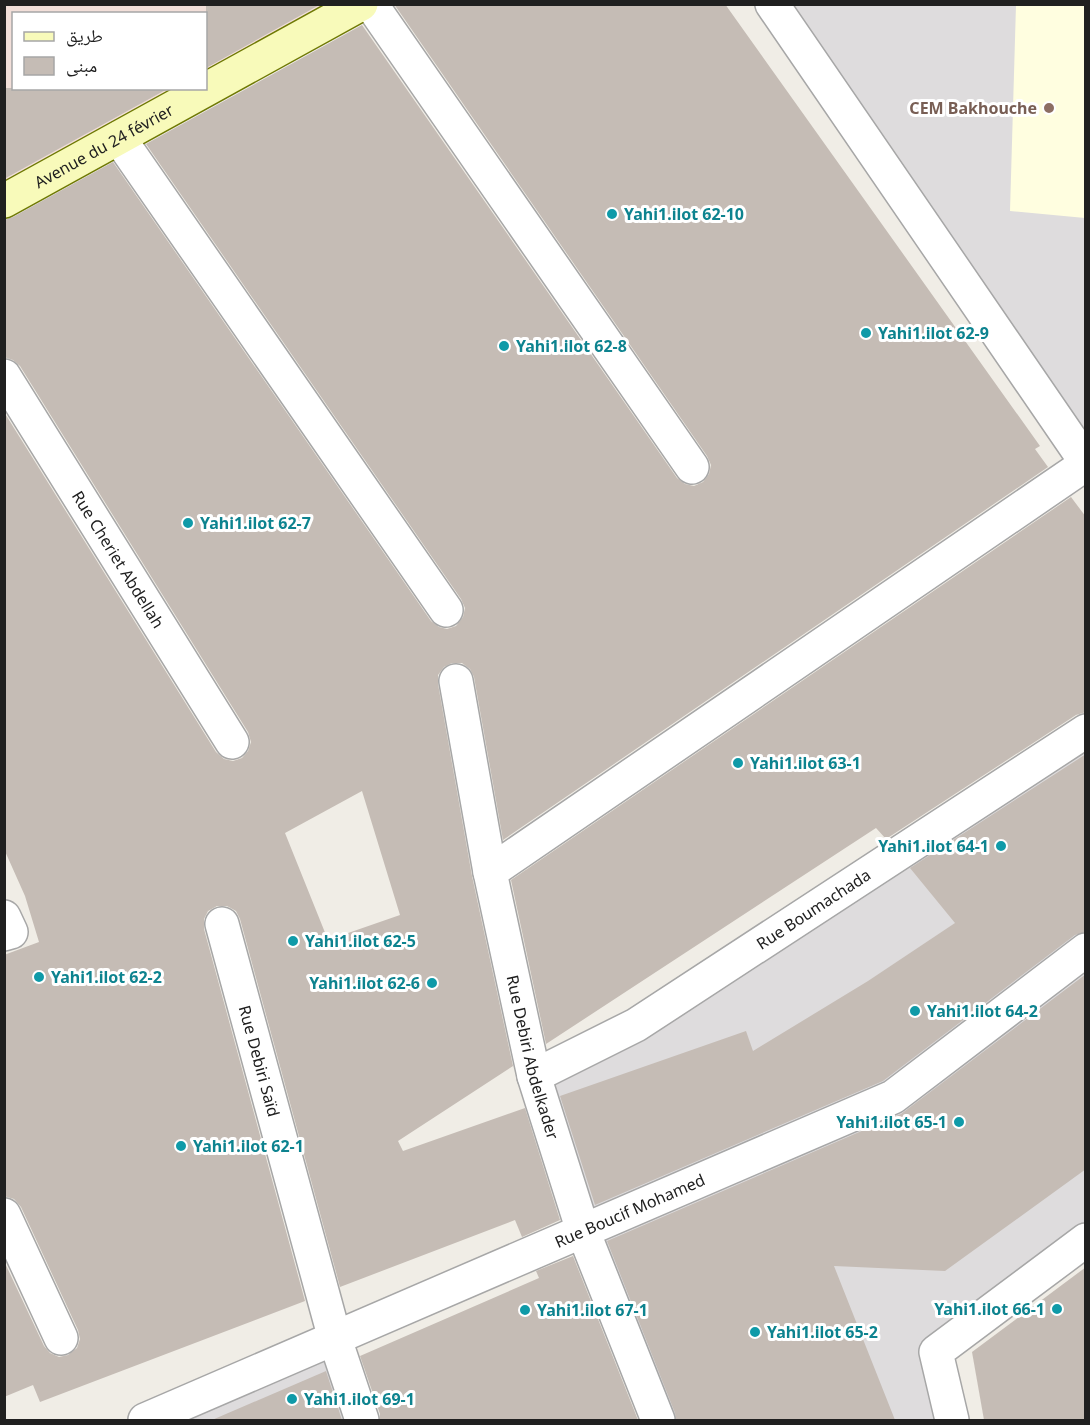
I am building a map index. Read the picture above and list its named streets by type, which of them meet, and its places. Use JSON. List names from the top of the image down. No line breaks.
{"streets":{"street":["Avenue du 24 février","Rue Cheriet Abdellah","Rue Boumachada","Rue Debiri Abdelkader","Rue Debiri Saïd","Rue Boucif Mohamed"]},"crossings":[["Rue Boumachada","Rue Debiri Abdelkader"],["Rue Debiri Abdelkader","Rue Boucif Mohamed"],["Rue Debiri Saïd","Rue Boucif Mohamed"]],"places":["CEM Bakhouche","Yahi1.ilot 62-10","Yahi1.ilot 62-9","Yahi1.ilot 62-8","Yahi1.ilot 62-7","Yahi1.ilot 63-1","Yahi1.ilot 64-1","Yahi1.ilot 62-5","Yahi1.ilot 62-2","Yahi1.ilot 62-6","Yahi1.ilot 64-2","Yahi1.ilot 65-1","Yahi1.ilot 62-1","Yahi1.ilot 66-1","Yahi1.ilot 67-1","Yahi1.ilot 65-2","Yahi1.ilot 69-1"],"legend":["طريق","مبنى"]}
